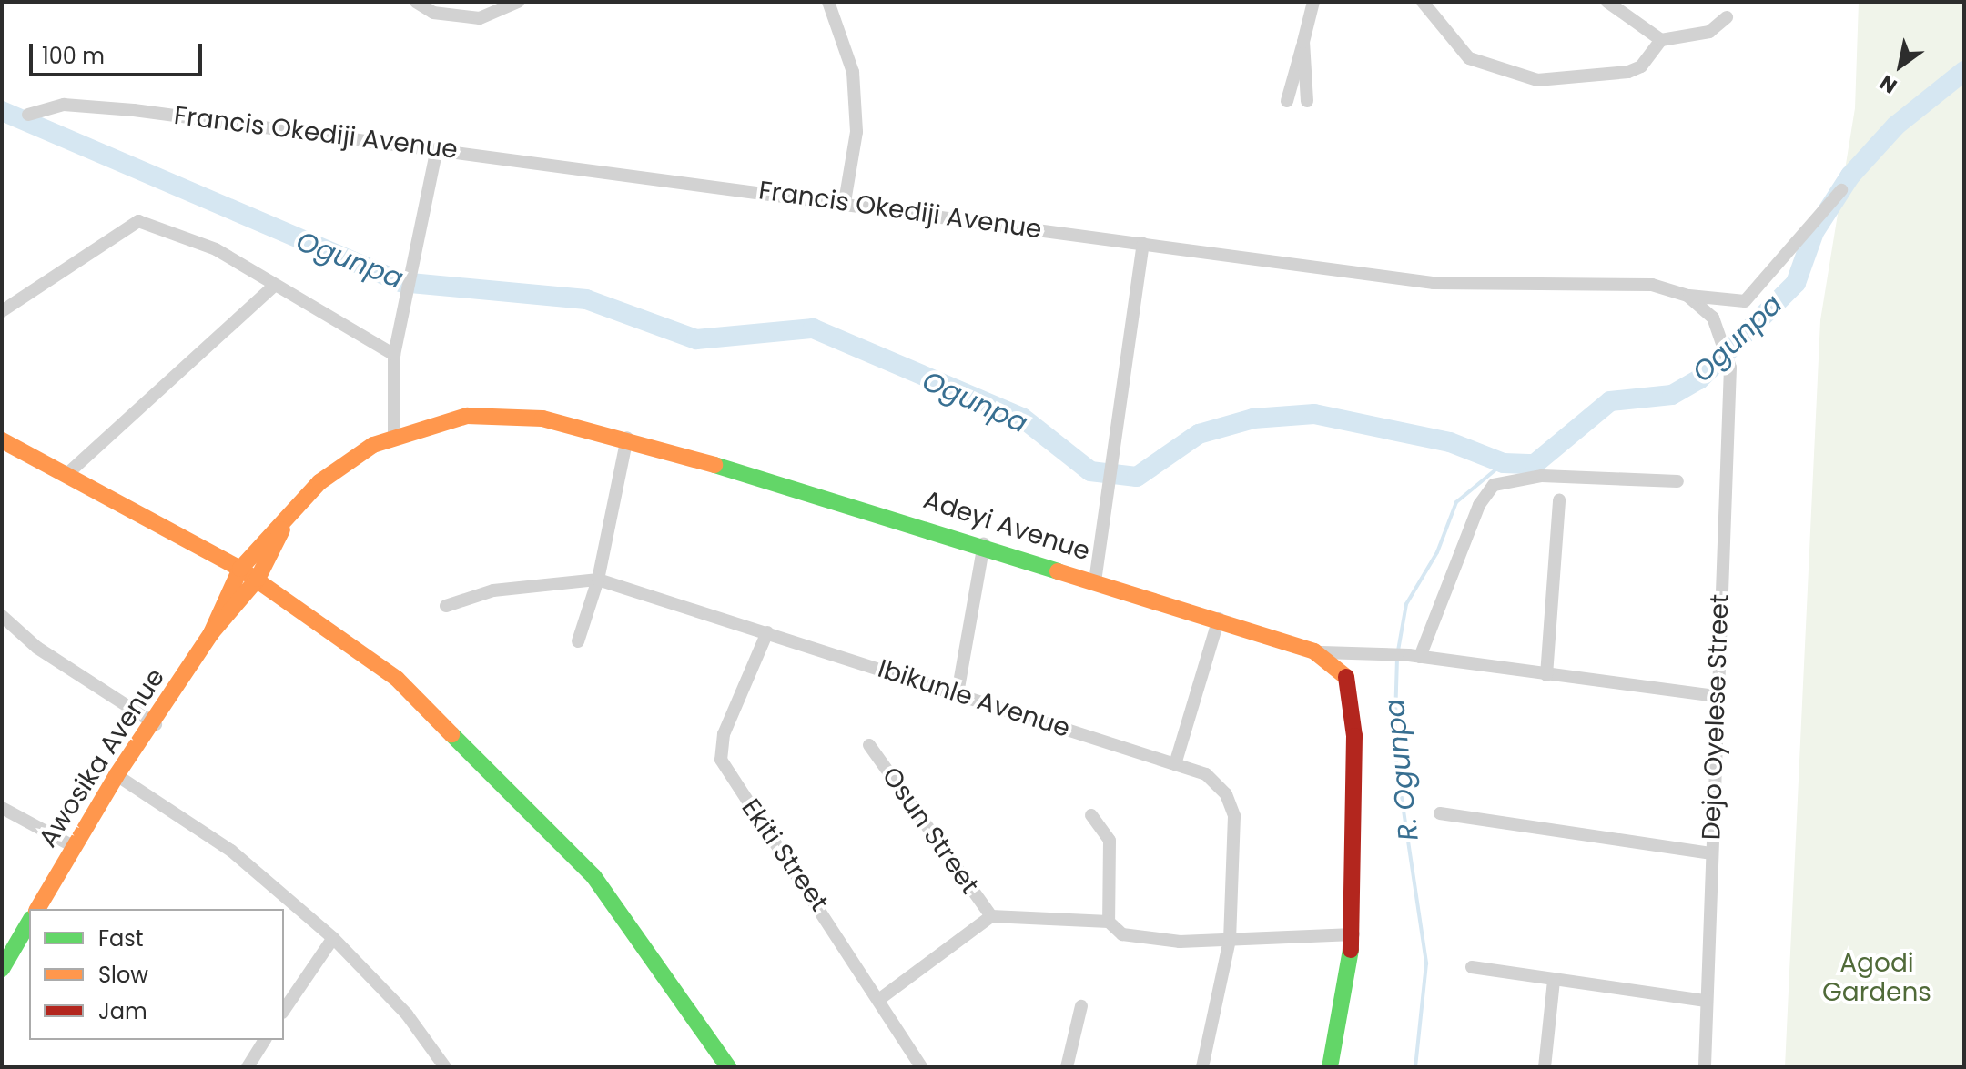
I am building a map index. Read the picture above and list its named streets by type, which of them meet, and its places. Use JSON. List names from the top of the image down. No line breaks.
{"streets":{"street":["Francis Okediji Avenue","Adeyi Avenue","Ibikunle Avenue","Dejo Oyelese Street","Awosika Avenue","Osun Street","Ekiti Street"]},"crossings":[["Francis Okediji Avenue","Dejo Oyelese Street"],["Adeyi Avenue","Awosika Avenue"],["Ibikunle Avenue","Ekiti Street"]],"water":["Ogunpa","R. Ogunpa"],"parks":["Agodi Gardens"],"legend":["Fast","Slow","Jam"],"scale_bar":"100 m","north":"bottom left"}
